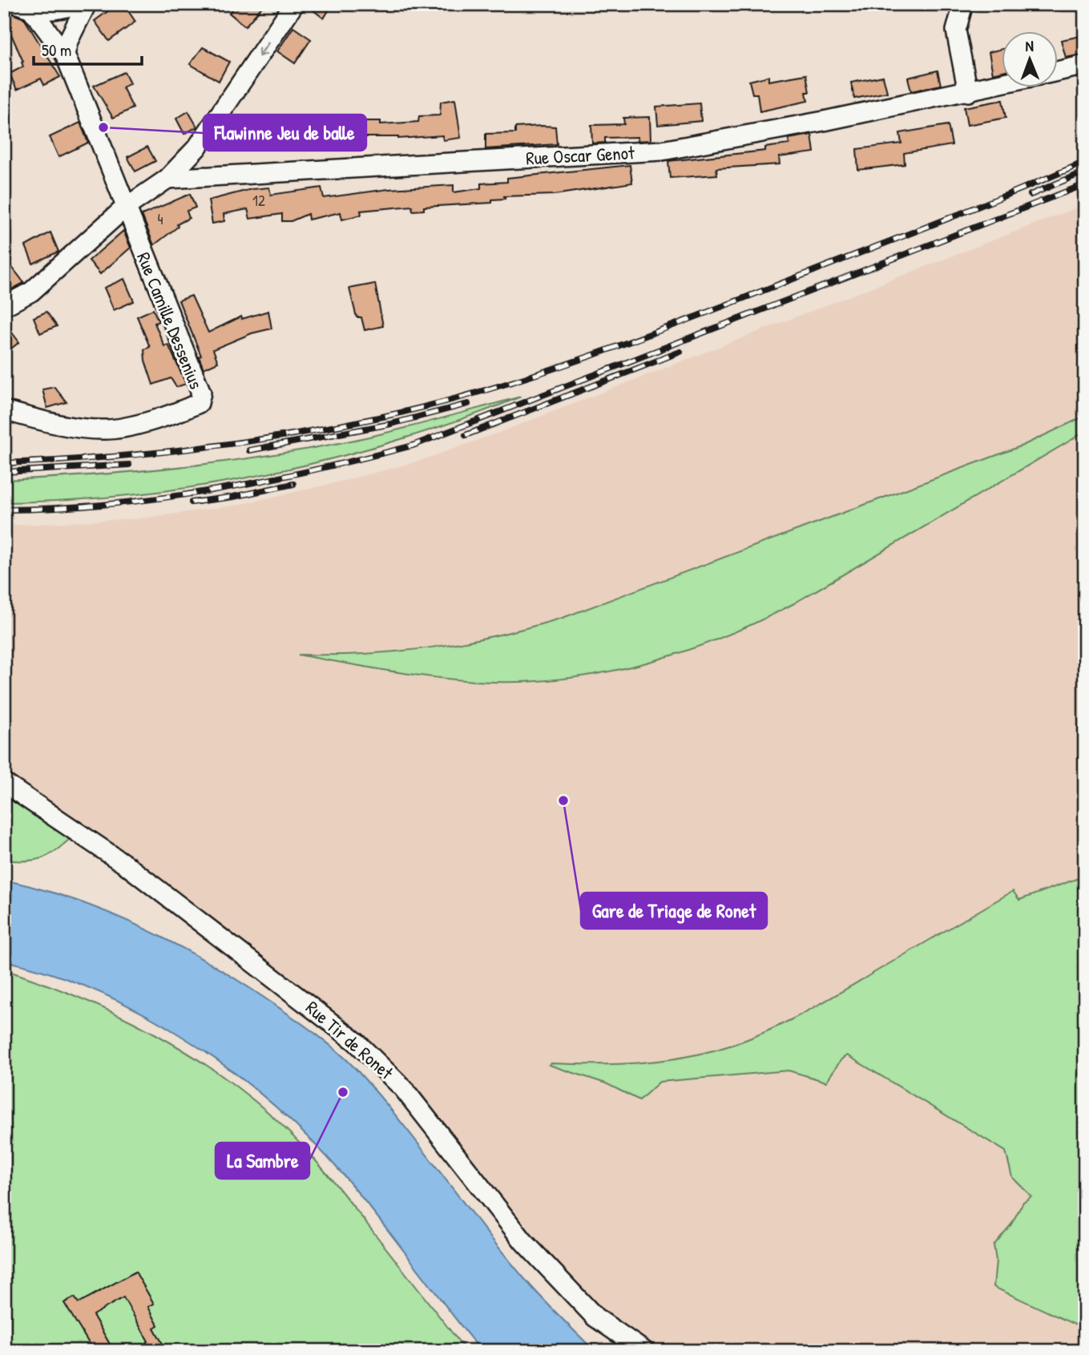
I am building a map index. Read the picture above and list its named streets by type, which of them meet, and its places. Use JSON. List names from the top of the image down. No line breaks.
{"streets":{"street":["Rue Oscar Genot","Rue Camille Dessenius","Rue Tir de Ronet"]},"places":["Flawinne Jeu de balle","Gare de Triage de Ronet","La Sambre"],"house_numbers":["12","4"],"scale_bar":"50 m","north":"top"}
